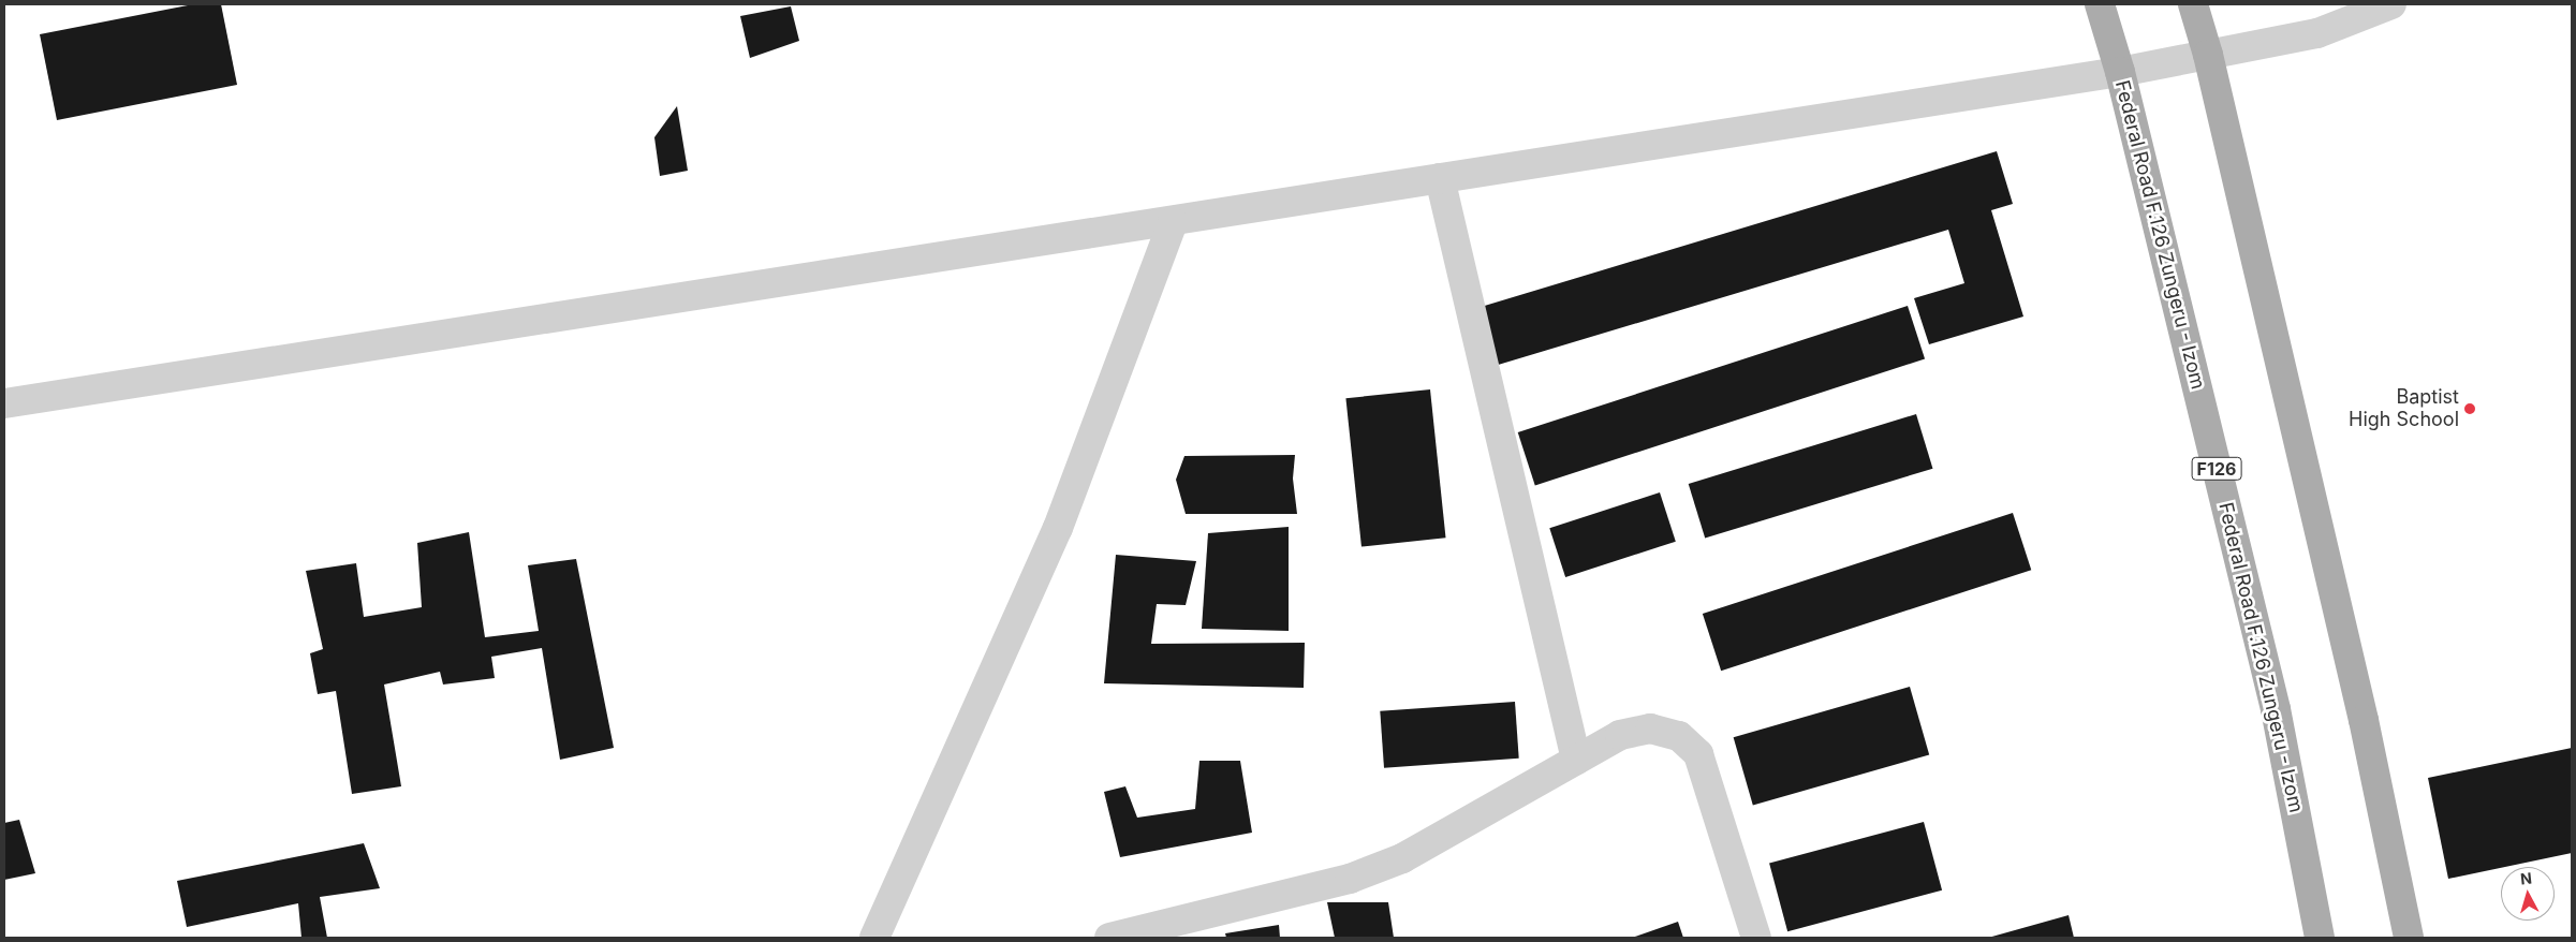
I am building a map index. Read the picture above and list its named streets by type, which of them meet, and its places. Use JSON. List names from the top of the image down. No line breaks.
{"streets":{"main road":["Federal Road F.126 Zungeru - Izom","F126"]},"places":["Baptist High School"],"north":"top"}
